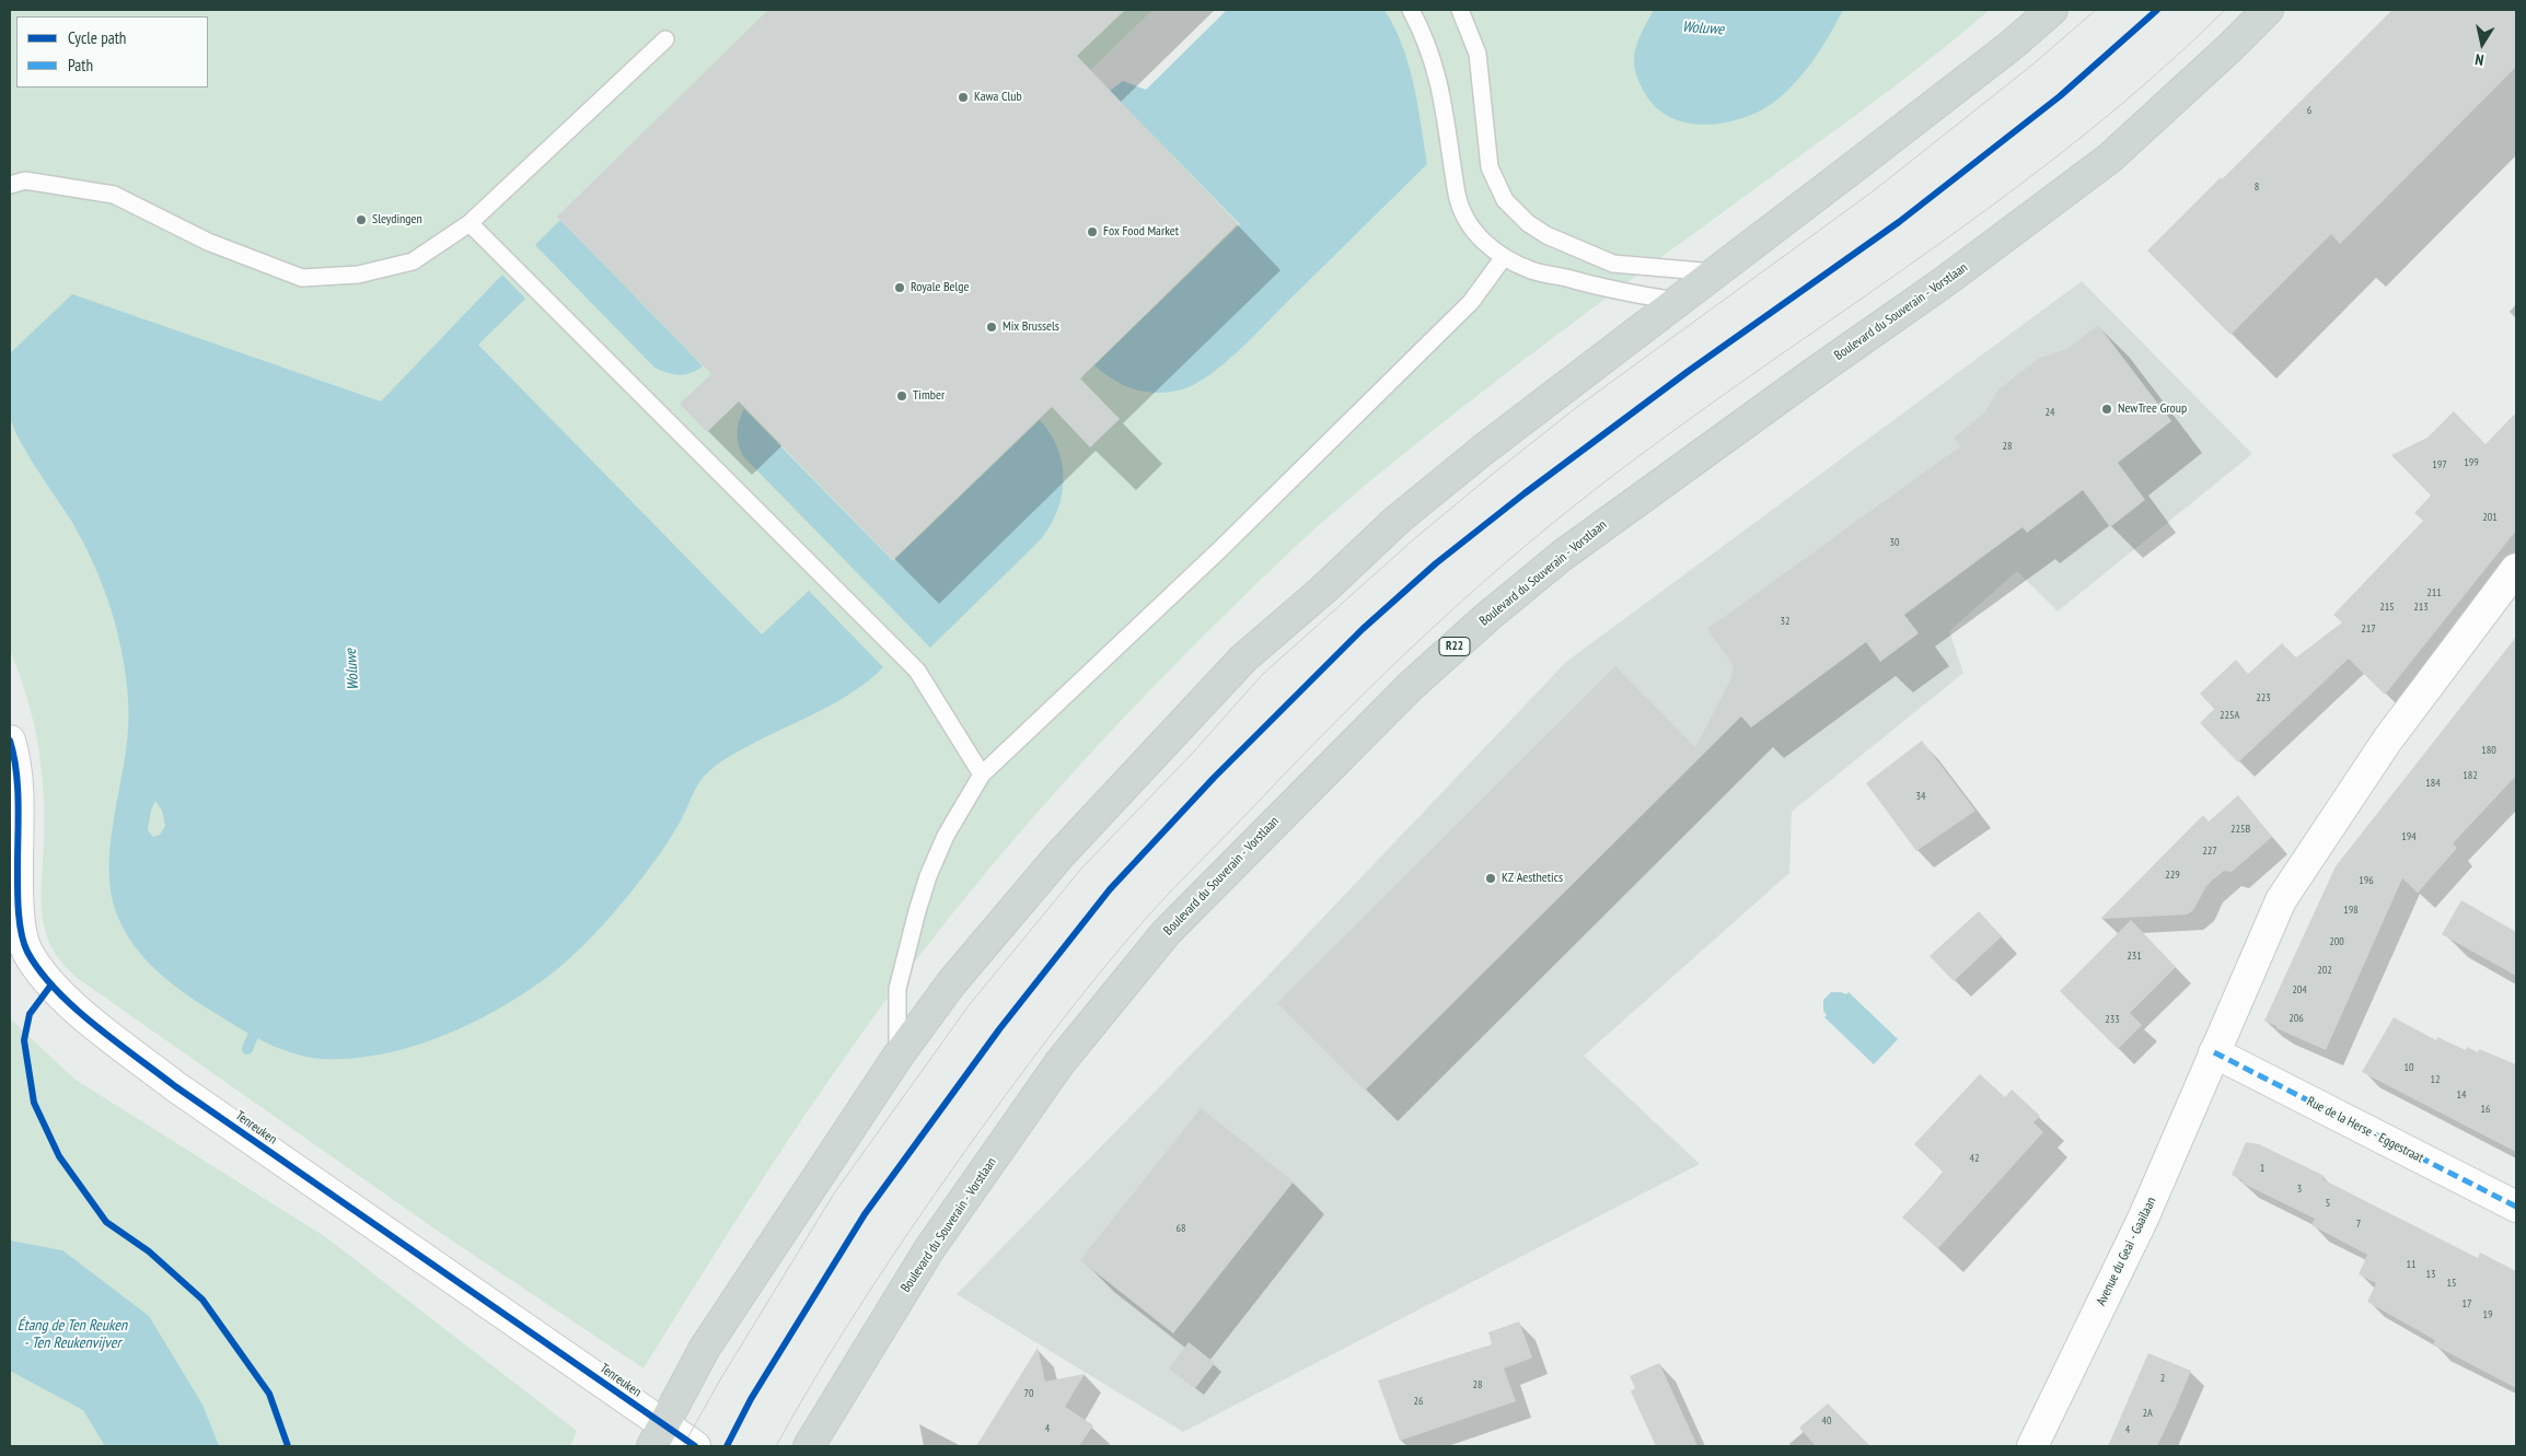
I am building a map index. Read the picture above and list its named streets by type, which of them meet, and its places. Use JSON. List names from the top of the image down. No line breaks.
{"streets":{"main road":["Boulevard du Souverain - Vorstlaan","R22"],"street":["Tenreuken","Rue de la Herse - Eggestraat","Avenue du Geai - Gaailaan"]},"crossings":[["Rue de la Herse - Eggestraat","Avenue du Geai - Gaailaan"]],"water":["Woluwe","Étang de Ten Reuken - Ten Reukenvijver"],"places":["Kawa Club","Sleydingen","Fox Food Market","Royale Belge","Mix Brussels","Timber","NewTree Group","KZ Aesthetics"],"house_numbers":["6","8","24","28","199","197","201","30","211","215","213","32","217","223","225A","180","182","184","34","225B","194","227","229","196","198","200","231","202","204","206","233","10","12","14","16","42","1","3","5","7","68","11","13","15","17","19","2","28","70","26","2A","40","4","4"],"legend":["Cycle path","Path"],"north":"bottom"}
